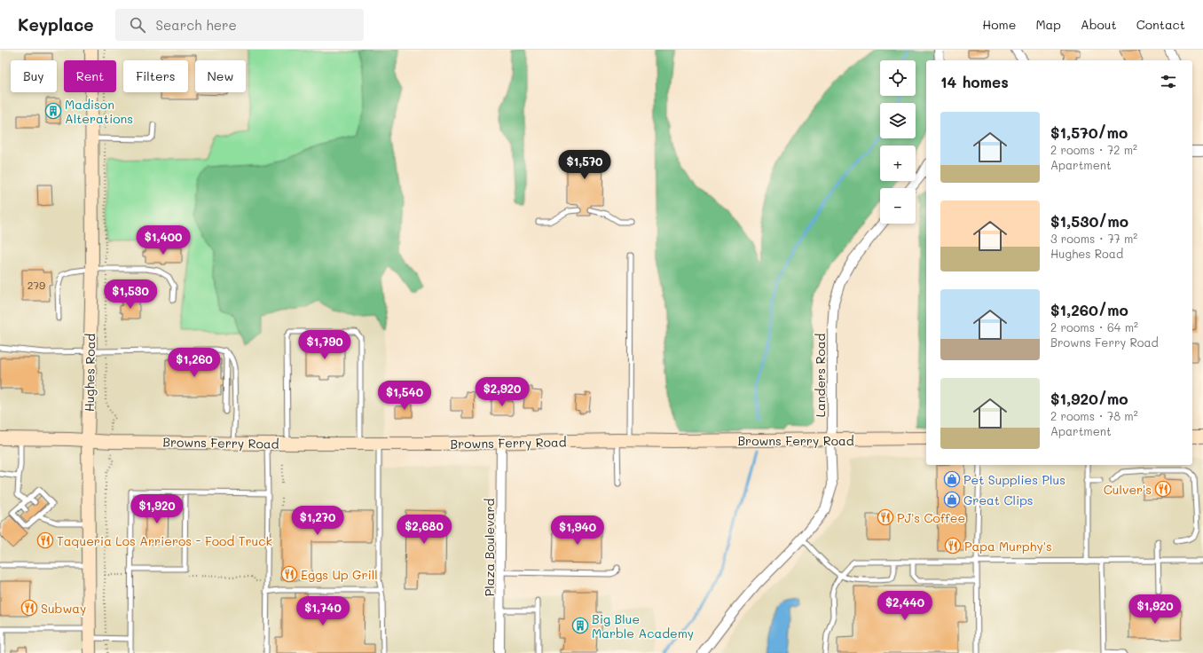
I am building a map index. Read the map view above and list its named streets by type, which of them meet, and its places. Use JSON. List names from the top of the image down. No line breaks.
{"streets":{"main road":["Hughes Road","Browns Ferry Road"],"street":["Landers Road","Plaza Boulevard"]},"crossings":[["Hughes Road","Browns Ferry Road"],["Landers Road","Browns Ferry Road"],["Browns Ferry Road","Plaza Boulevard"]],"places":{"building":["Madison Alterations","Big Blue Marble Academy"],"shop":["Pet Supplies Plus","Great Clips"],"restaurant":["Culver's","PJ's Coffee","Taqueria Los Arrieros - Food Truck","Papa Murphy's","Eggs Up Grill","Subway"]},"house_numbers":["279"],"page":{"header":"Keyplace","search":"Search here","nav":["Home","Map","About","Contact"],"map_buttons":["+","−"],"chip":["Buy","Rent","Filters","New"],"heading":"14 homes","list":[{"name":"$1,570/mo","note":"2 rooms · 72 m² · Apartment"},{"name":"$1,530/mo","note":"3 rooms · 77 m² · Hughes Road"},{"name":"$1,260/mo","note":"2 rooms · 64 m² · Browns Ferry Road"},{"name":"$1,920/mo","note":"2 rooms · 78 m² · Apartment"}],"price":["$1,570","$1,400","$1,530","$1,790","$1,260","$2,920","$1,540","$1,920","$1,270","$2,680","$1,940","$2,440","$1,920","$1,740"]}}
